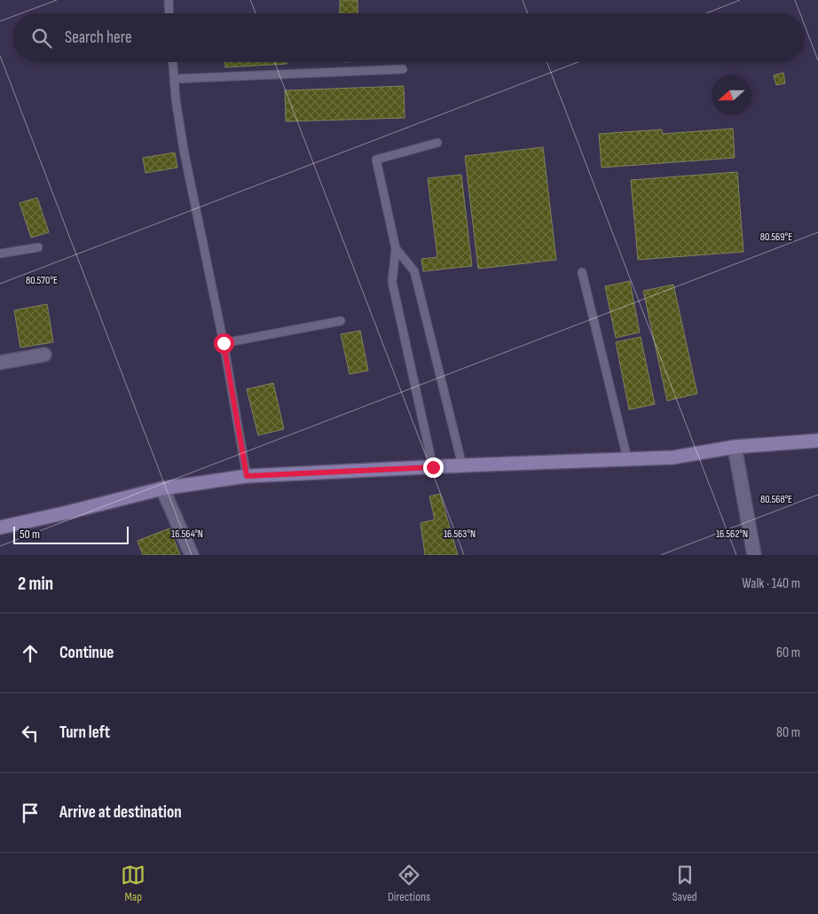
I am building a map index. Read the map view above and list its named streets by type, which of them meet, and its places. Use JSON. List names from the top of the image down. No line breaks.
{"scale_bar":"50 m","north":"left","page":{"search":"Search here","scale":"50 m","heading":["2 min","Walk · 140 m"],"list":[["Continue","60 m"],["Turn left","80 m"],"Arrive at destination"],"nav":["Map","Directions","Saved"]},"coordinates":["80.569°E","80.570°E","80.568°E","16.564°N","16.563°N","16.562°N"]}
